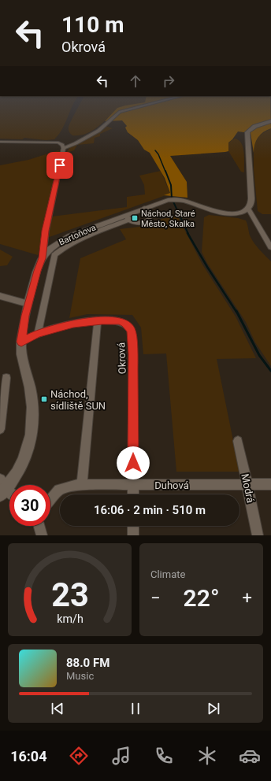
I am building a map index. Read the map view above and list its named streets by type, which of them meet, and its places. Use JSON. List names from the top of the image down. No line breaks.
{"streets":{"street":["Bartoňova","Okrová","Duhová","Modrá"]},"crossings":[["Bartoňova","Okrová"],["Okrová","Duhová"],["Duhová","Modrá"]],"places":{"transit":["Náchod, Staré Město, Skalka","Náchod, sídliště SUN"]},"page":{"turn":["110 m","Okrová"],"limit":"30","trip":"16:06 · 2 min · 510 m","tile":"Climate","heat":["−","22°","+"],"song":["88.0 FM","Music"],"tabs":"16:04","gauge":["23","km/h"]}}
